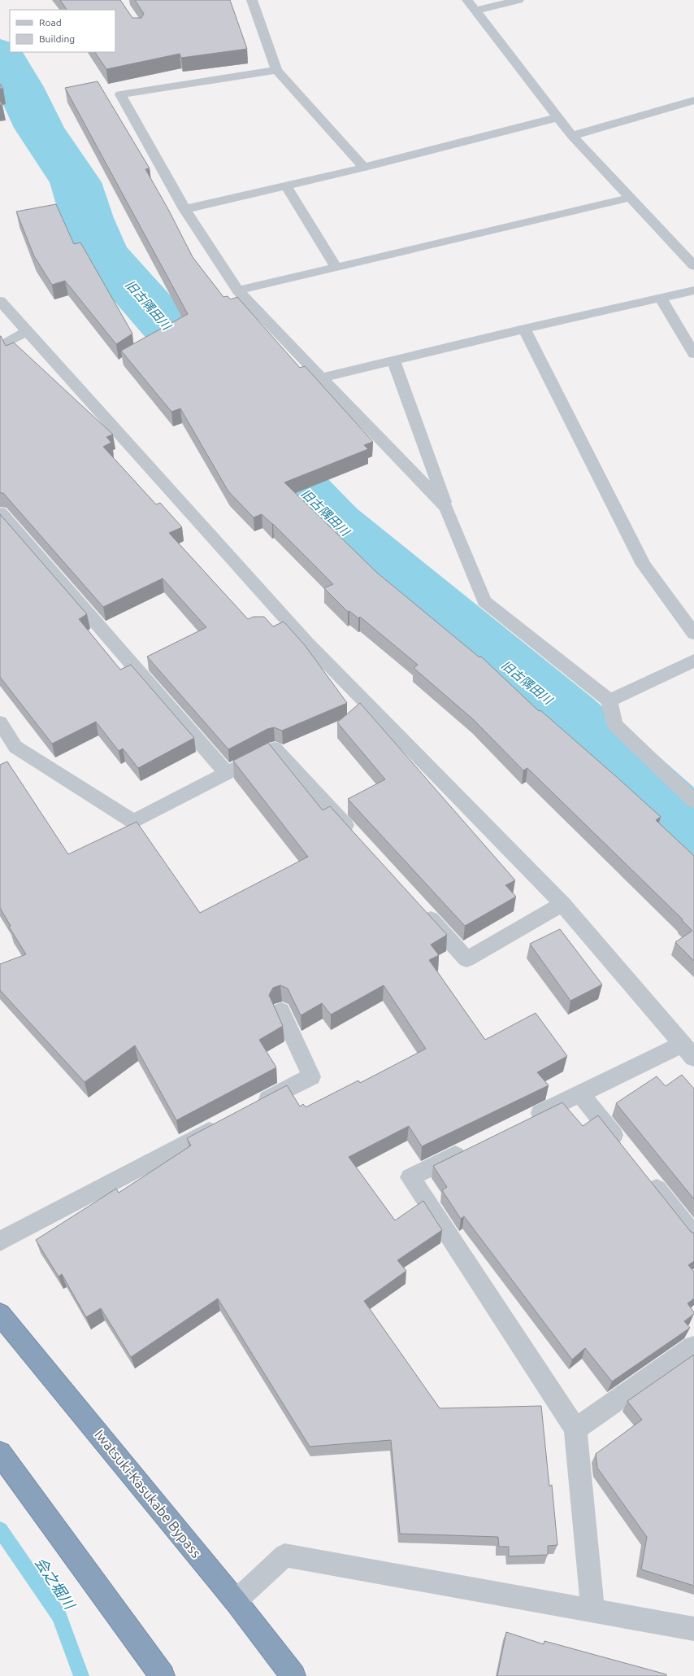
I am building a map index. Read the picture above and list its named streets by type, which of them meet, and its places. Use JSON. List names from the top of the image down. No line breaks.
{"streets":{"highway":["Iwatsuki-Kasukabe Bypass"]},"water":["旧古隅田川","会之堀川"],"legend":["Road","Building"]}
